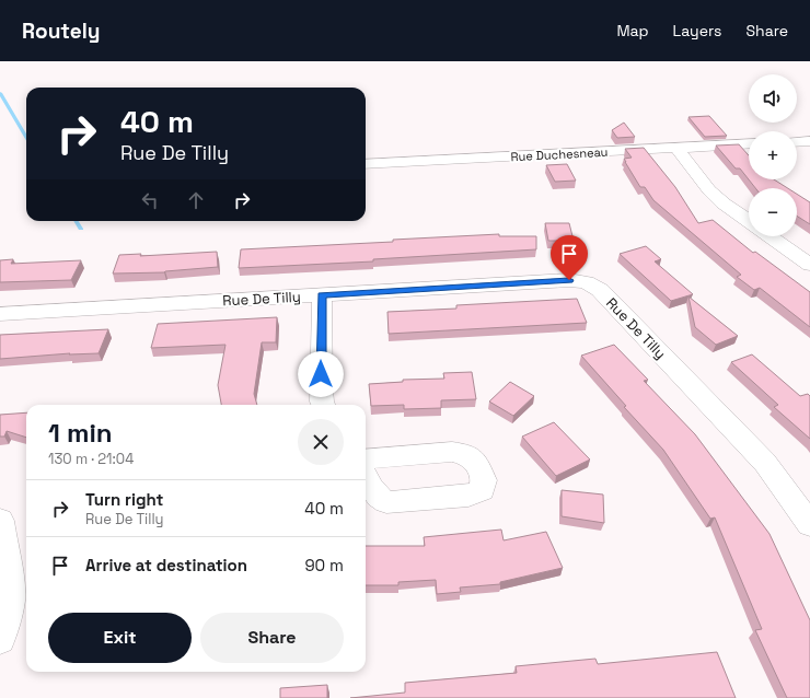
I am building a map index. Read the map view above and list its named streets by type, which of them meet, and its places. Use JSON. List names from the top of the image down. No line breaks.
{"streets":{"street":["Rue Duchesneau","Rue De Tilly"]},"page":{"header":"Routely","nav":["Map","Layers","Share"],"map_buttons":["+","−"],"turn":["40 m","Rue De Tilly"],"heading":["1 min","130 m · 21:04"],"list":[{"name":"Turn right","note":"Rue De Tilly","value":"40 m"},{"name":"Arrive at destination","value":"90 m"}],"buttons":["Exit","Share"]}}
